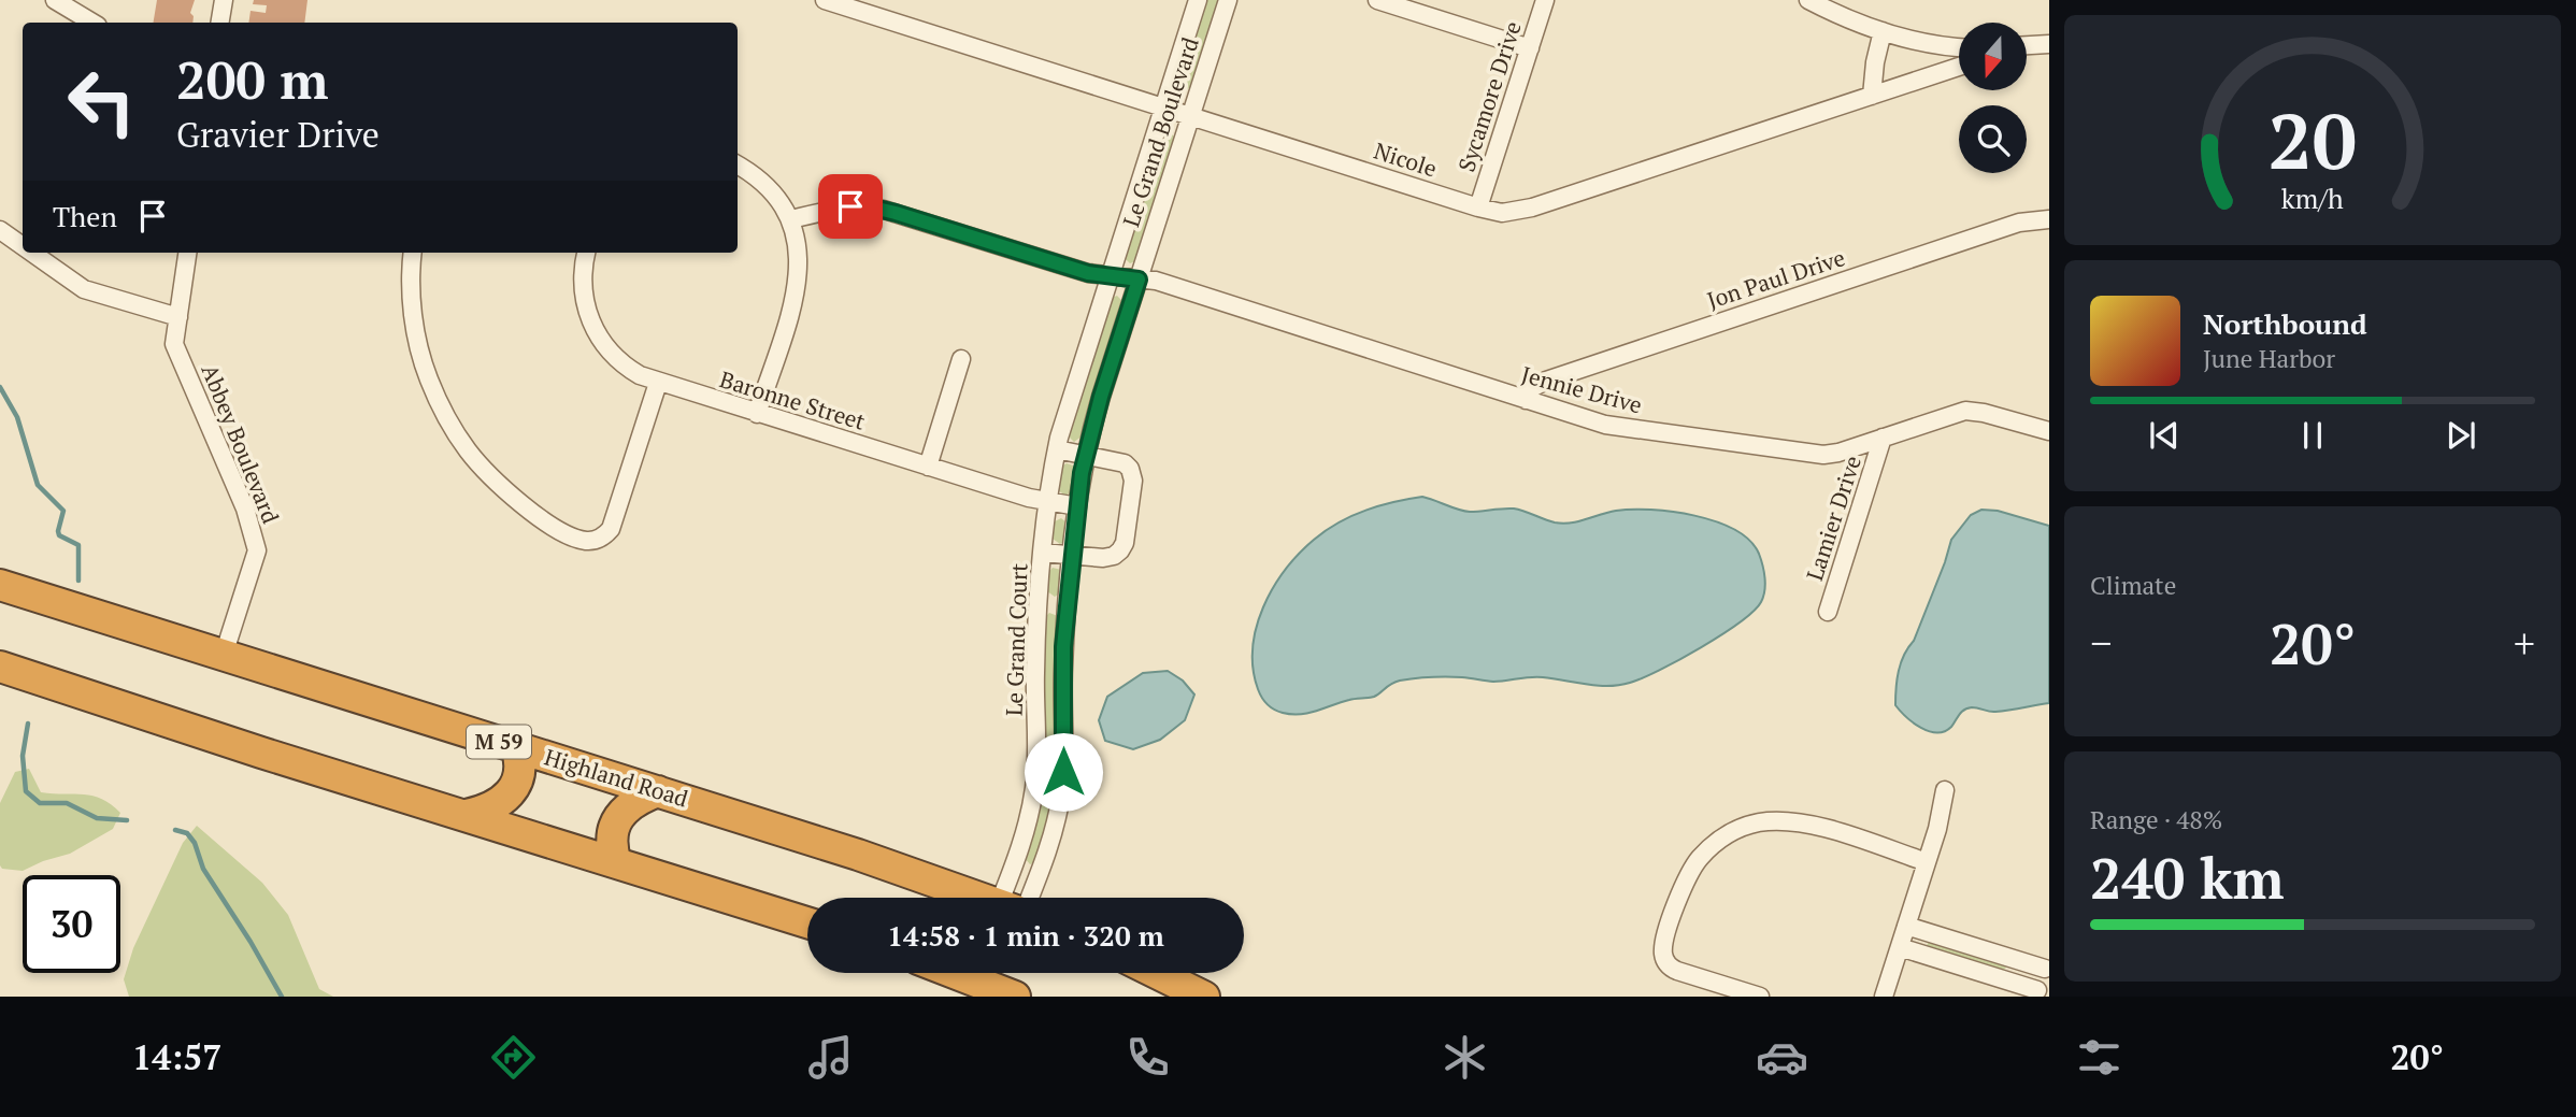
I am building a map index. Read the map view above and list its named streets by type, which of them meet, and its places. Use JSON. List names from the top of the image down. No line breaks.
{"streets":{"highway":["M 59","Highland Road"],"street":["Sycamore Drive","Le Grand Boulevard","Nicole","Jon Paul Drive","Jennie Drive","Baronne Street","Abbey Boulevard","Lamier Drive","Le Grand Court"]},"crossings":[["Sycamore Drive","Nicole"],["Le Grand Boulevard","Nicole"],["Le Grand Boulevard","Jennie Drive"],["Le Grand Boulevard","Le Grand Court"],["Jon Paul Drive","Jennie Drive"],["Jennie Drive","Lamier Drive"],["Jennie Drive","Le Grand Court"],["Baronne Street","Le Grand Court"],["Abbey Boulevard","Highland Road"]],"north":"bottom","page":{"turn":["200 m","Gravier Drive"],"then":"Then","song":["Northbound","June Harbor"],"tile":["Climate",["Range · 48%","240 km"]],"heat":["−","20°","+"],"limit":"30","trip":"14:58 · 1 min · 320 m","tabs":["14:57","20°"],"gauge":["20","km/h"]}}
